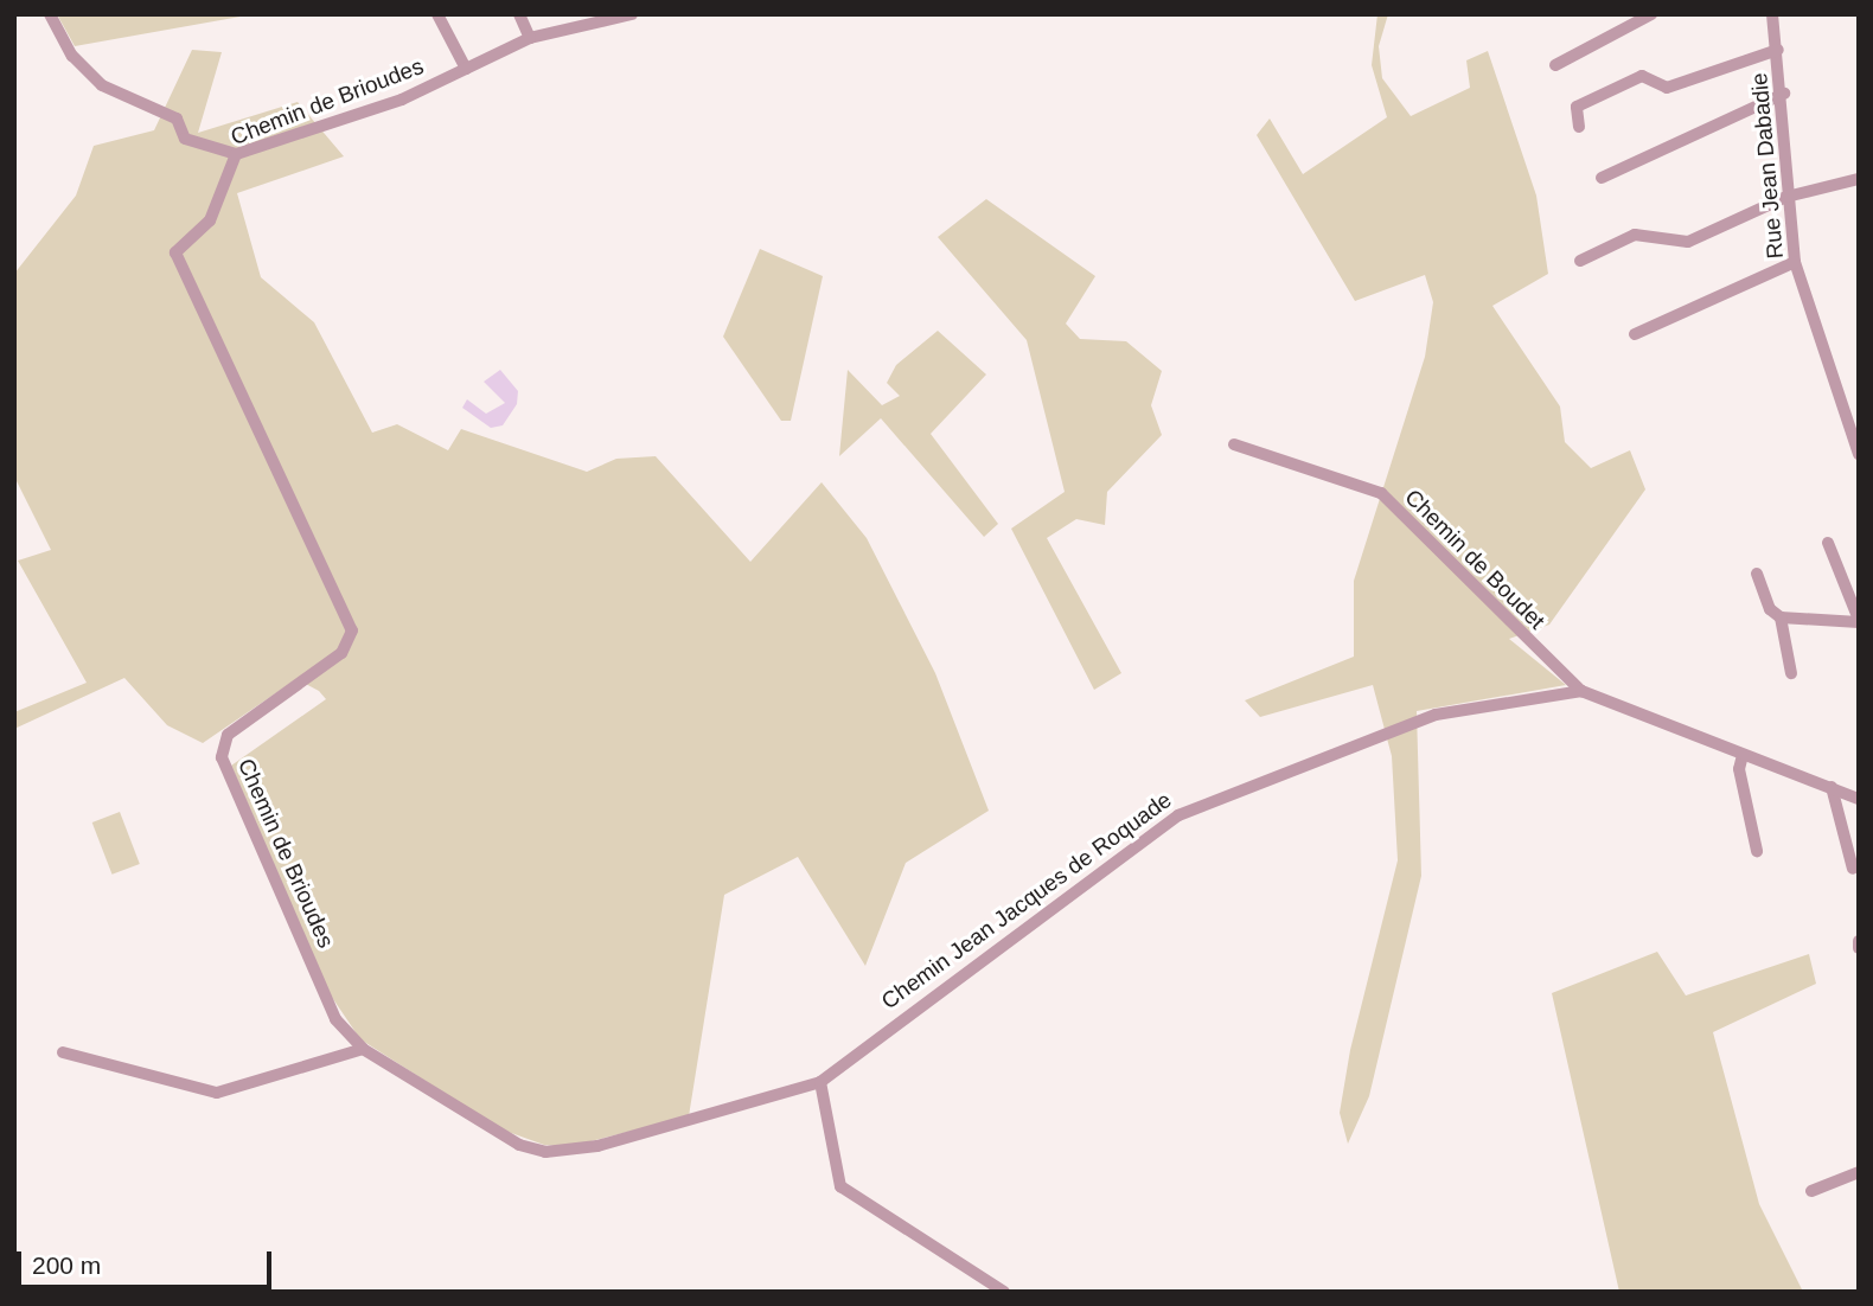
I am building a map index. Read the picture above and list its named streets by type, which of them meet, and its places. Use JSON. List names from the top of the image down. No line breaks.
{"streets":{"street":["Chemin de Brioudes","Rue Jean Dabadie","Chemin de Boudet","Chemin Jean Jacques de Roquade"]},"crossings":[["Chemin de Brioudes","Chemin Jean Jacques de Roquade"],["Chemin de Boudet","Chemin Jean Jacques de Roquade"]],"scale_bar":"200 m"}
